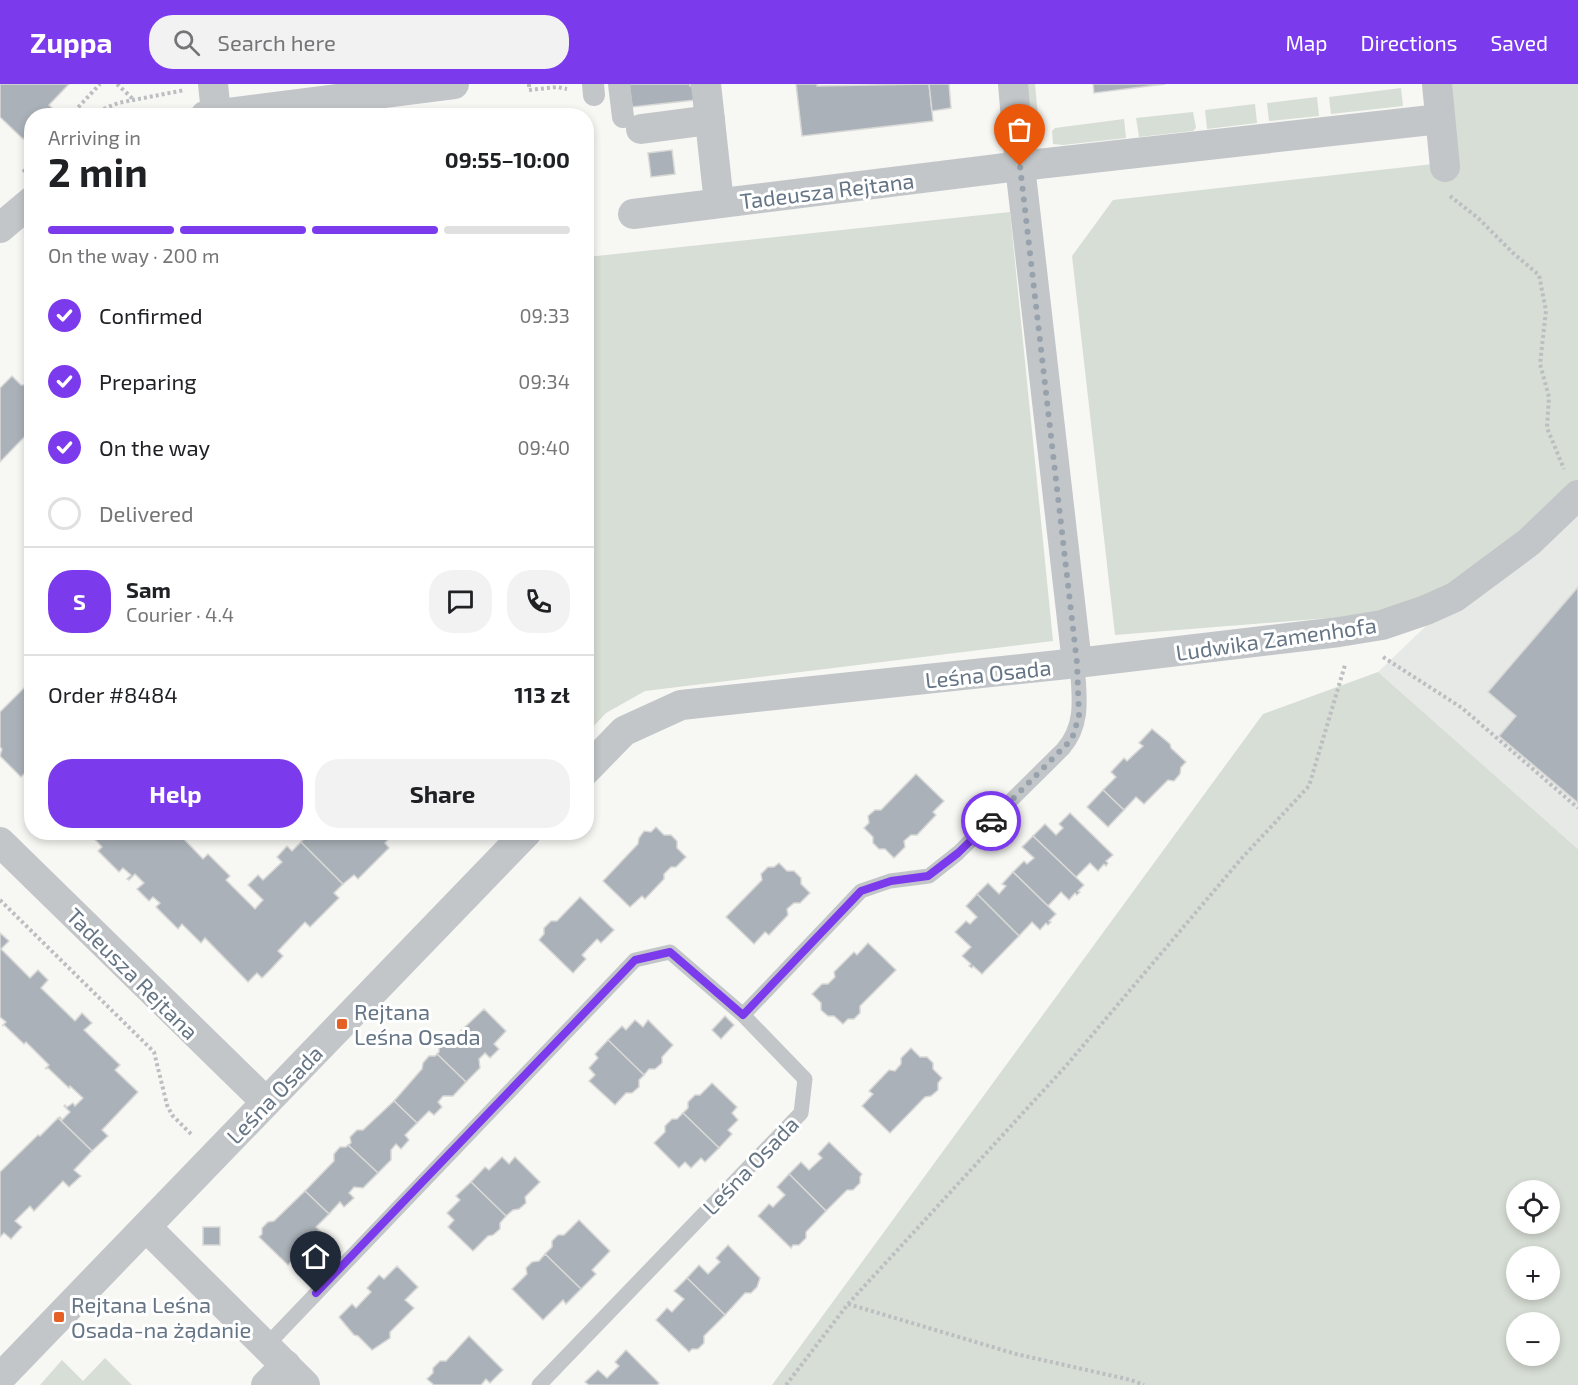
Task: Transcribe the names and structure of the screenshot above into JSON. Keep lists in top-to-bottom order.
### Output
{
  "streets": {
    "street": ["Tadeusza Rejtana", "Ludwika Zamenhofa", "Leśna Osada"]
  },
  "crossings": [
    ["Tadeusza Rejtana", "Leśna Osada"],
    ["Ludwika Zamenhofa", "Leśna Osada"]
  ],
  "places": {
    "transit": ["Rejtana Leśna Osada", "Rejtana Leśna Osada-na żądanie"]
  },
  "page": {
    "header": "Zuppa",
    "search": "Search here",
    "nav": ["Map", "Directions", "Saved"],
    "heading": ["2 min", "Arriving in", "09:55–10:00"],
    "panel": [
      "Sam",
      "Courier · 4.4",
      "Order #8484",
      "113 zł"
    ],
    "bar": "On the way · 200 m",
    "list": [
      ["Confirmed", "09:33"],
      ["Preparing", "09:34"],
      ["On the way", "09:40"],
      "Delivered"
    ],
    "round": "S",
    "buttons": ["Help", "Share"],
    "map_buttons": ["+", "−"]
  }
}
